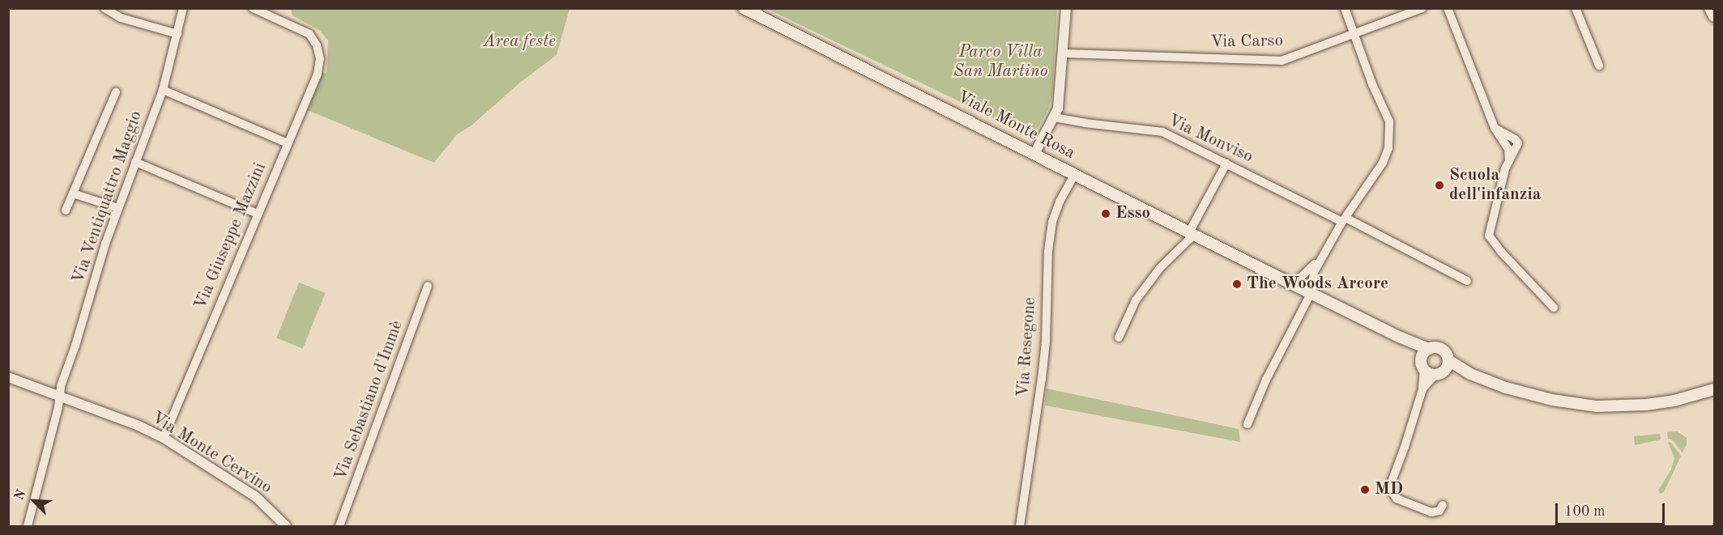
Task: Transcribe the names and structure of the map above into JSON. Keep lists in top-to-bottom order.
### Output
{
  "streets": {
    "main road": ["Viale Monte Rosa"],
    "street": [
      "Via Carso",
      "Via Monviso",
      "Via Ventiquattro Maggio",
      "Via Giuseppe Mazzini",
      "Via Resegone",
      "Via Sebastiano d'Immè",
      "Via Monte Cervino"
    ]
  },
  "crossings": [
    ["Viale Monte Rosa", "Via Resegone"],
    ["Via Ventiquattro Maggio", "Via Monte Cervino"],
    ["Via Giuseppe Mazzini", "Via Monte Cervino"]
  ],
  "parks": ["Area feste", "Parco Villa San Martino"],
  "places": [
    "Scuola dell'infanzia",
    "Esso",
    "The Woods Arcore",
    "MD"
  ],
  "scale_bar": "100 m",
  "north": "top left"
}
